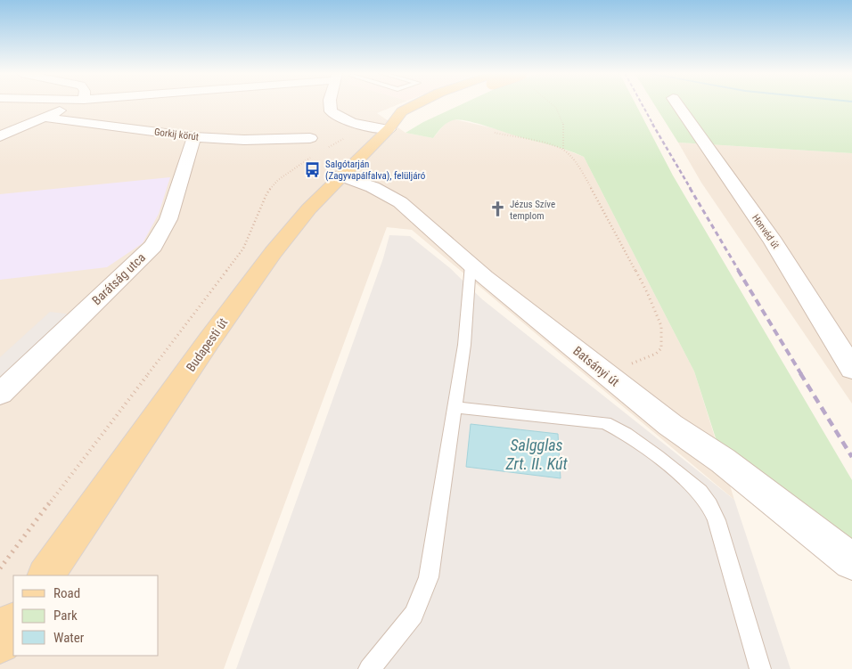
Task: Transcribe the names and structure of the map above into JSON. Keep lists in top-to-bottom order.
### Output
{
  "streets": {
    "main road": ["Budapesti út"],
    "street": [
      "Gorkij körút",
      "Honvéd út",
      "Barátság utca",
      "Batsányi út"
    ]
  },
  "crossings": [
    ["Gorkij körút", "Barátság utca"],
    ["Budapesti út", "Batsányi út"]
  ],
  "water": ["Salgglas Zrt. II. Kút"],
  "places": {
    "bus stop": ["Salgótarján (Zagyvapálfalva), felüljáró"],
    "church": ["Jézus Szíve templom"]
  },
  "legend": ["Road", "Park", "Water"]
}
